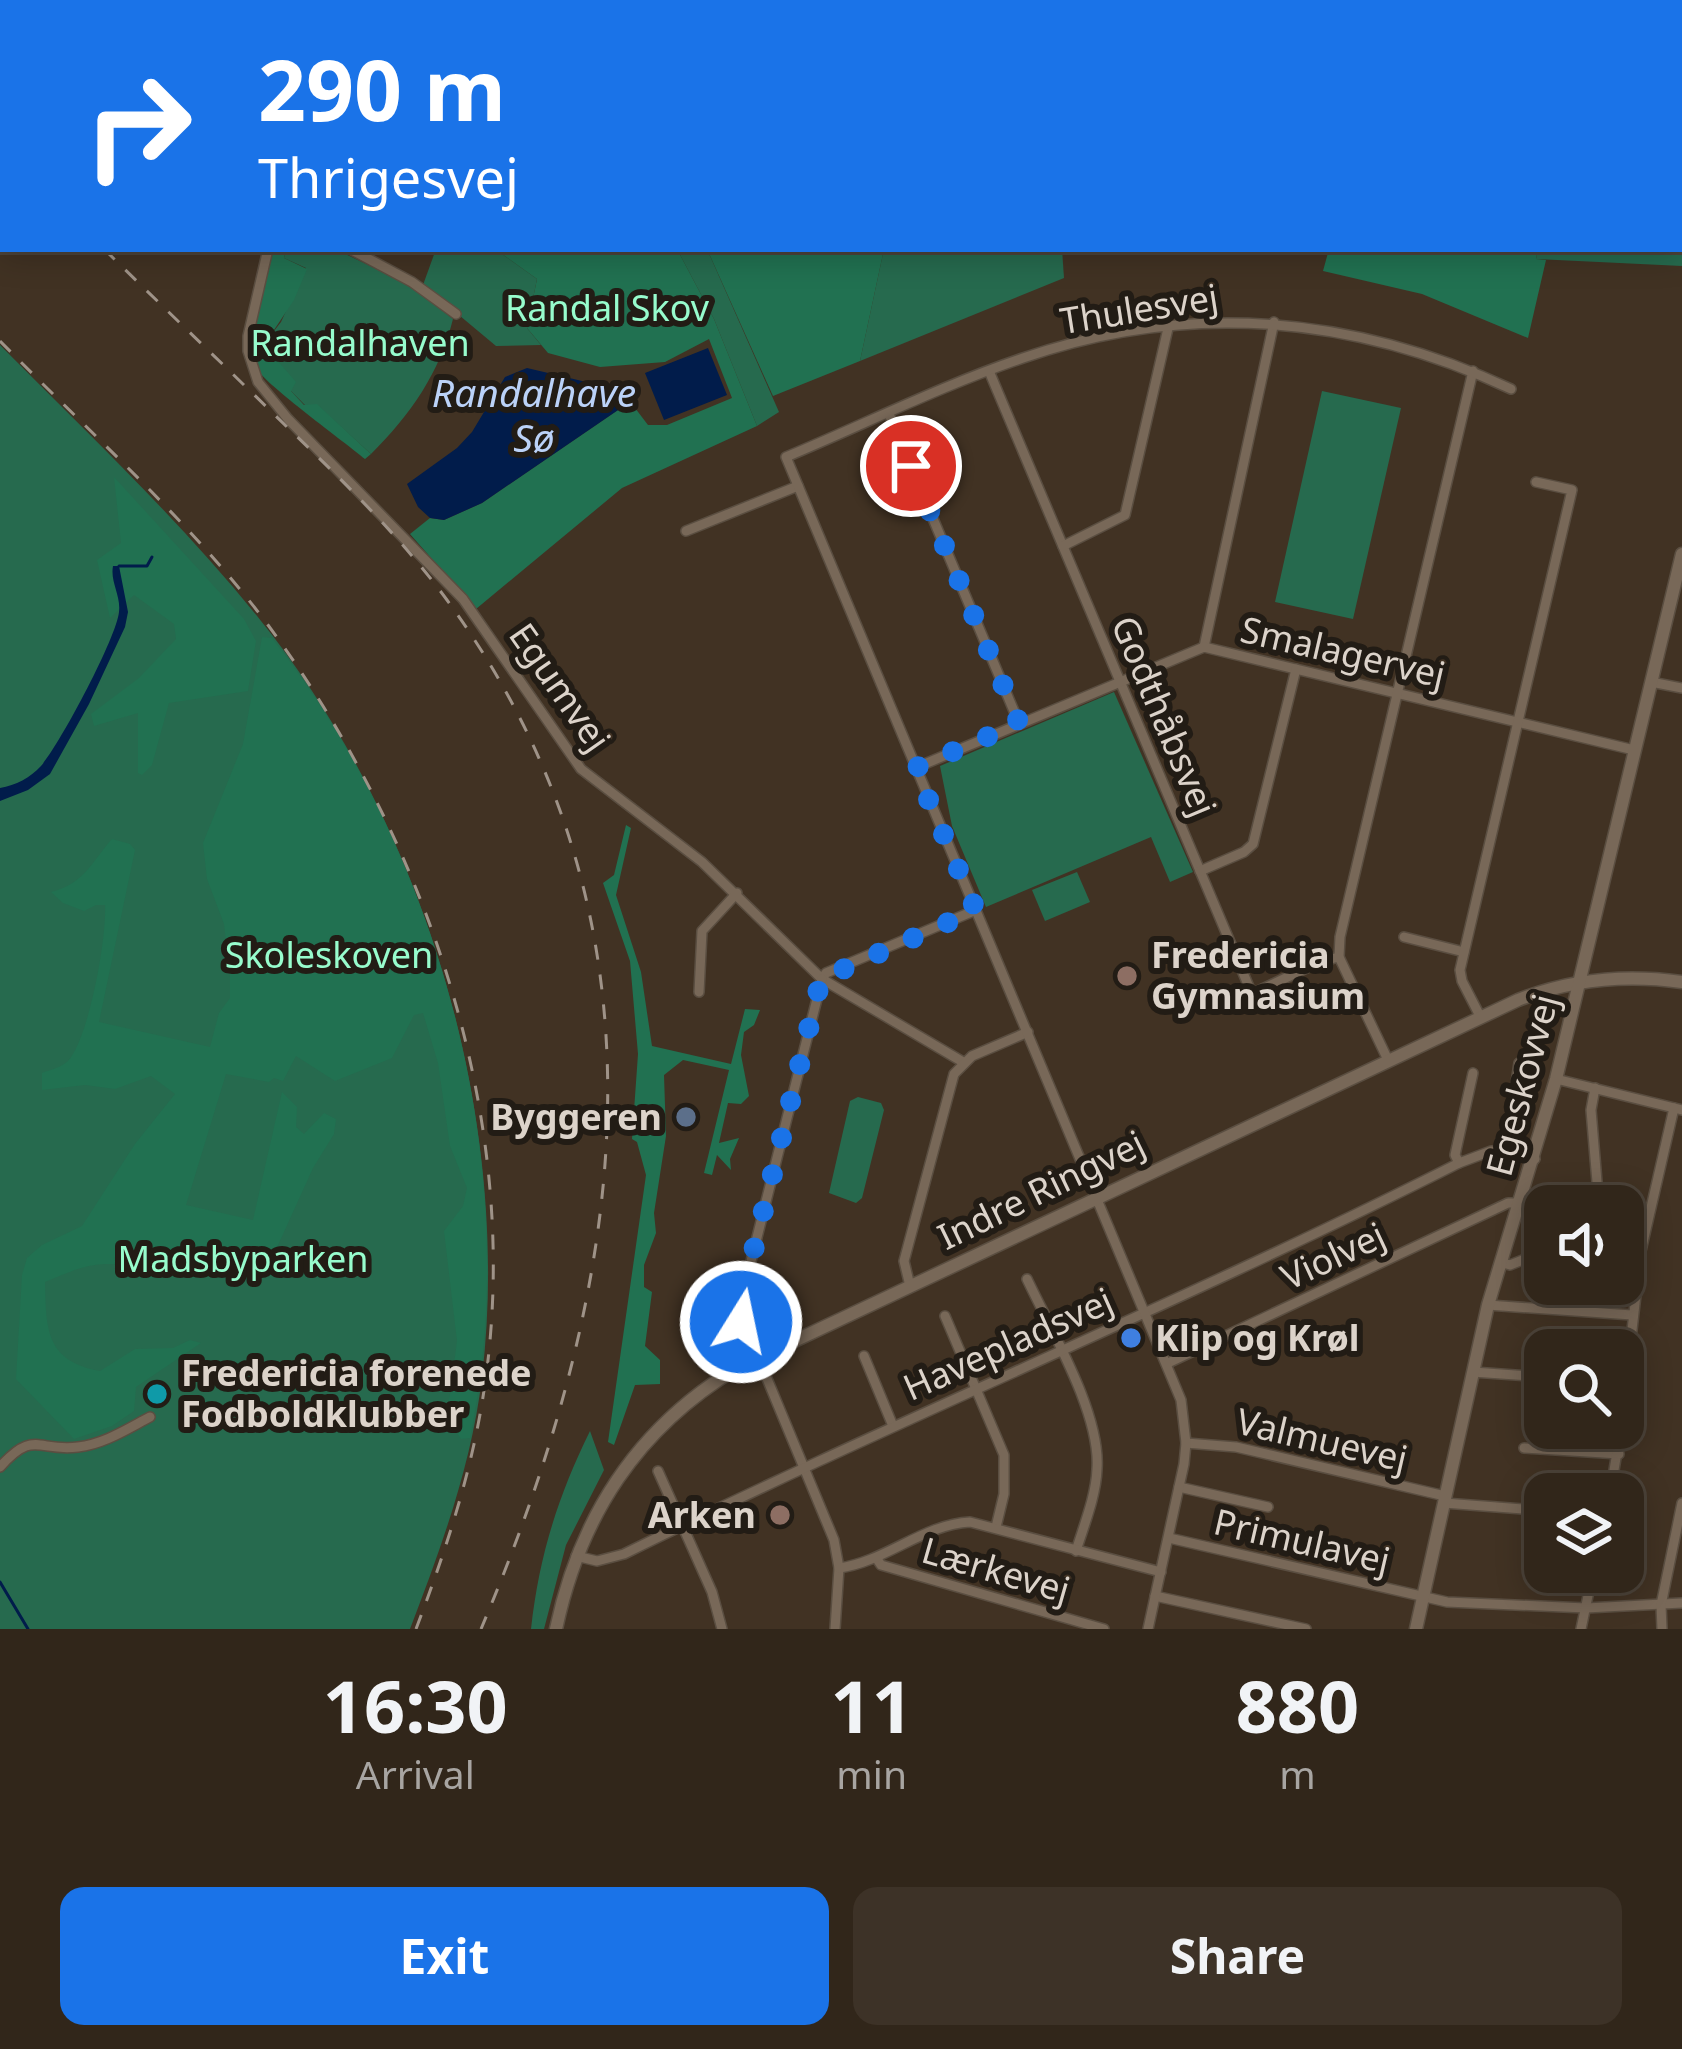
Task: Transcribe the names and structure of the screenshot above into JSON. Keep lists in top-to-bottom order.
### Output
{
  "streets": {
    "street": [
      "Thulesvej",
      "Smalagervej",
      "Egumvej",
      "Godthåbsvej",
      "Egeskovvej",
      "Indre Ringvej",
      "Violvej",
      "Havepladsvej",
      "Valmuevej",
      "Primulavej",
      "Lærkevej"
    ]
  },
  "crossings": [
    ["Thulesvej", "Godthåbsvej"],
    ["Smalagervej", "Godthåbsvej"],
    ["Smalagervej", "Egeskovvej"],
    ["Egeskovvej", "Indre Ringvej"],
    ["Egeskovvej", "Violvej"],
    ["Egeskovvej", "Havepladsvej"],
    ["Egeskovvej", "Valmuevej"],
    ["Egeskovvej", "Primulavej"],
    ["Indre Ringvej", "Havepladsvej"]
  ],
  "water": ["Randalhave Sø"],
  "parks": [
    "Randal Skov",
    "Randalhaven",
    "Skoleskoven",
    "Madsbyparken"
  ],
  "places": [
    "Fredericia Gymnasium",
    "Byggeren",
    "Klip og Krøl",
    "Fredericia forenede Fodboldklubber",
    "Arken"
  ],
  "page": {
    "turn": ["290 m", "Thrigesvej"],
    "eta": [
      "16:30",
      "Arrival",
      "11",
      "min",
      "880",
      "m"
    ],
    "buttons": ["Exit", "Share"]
  }
}
